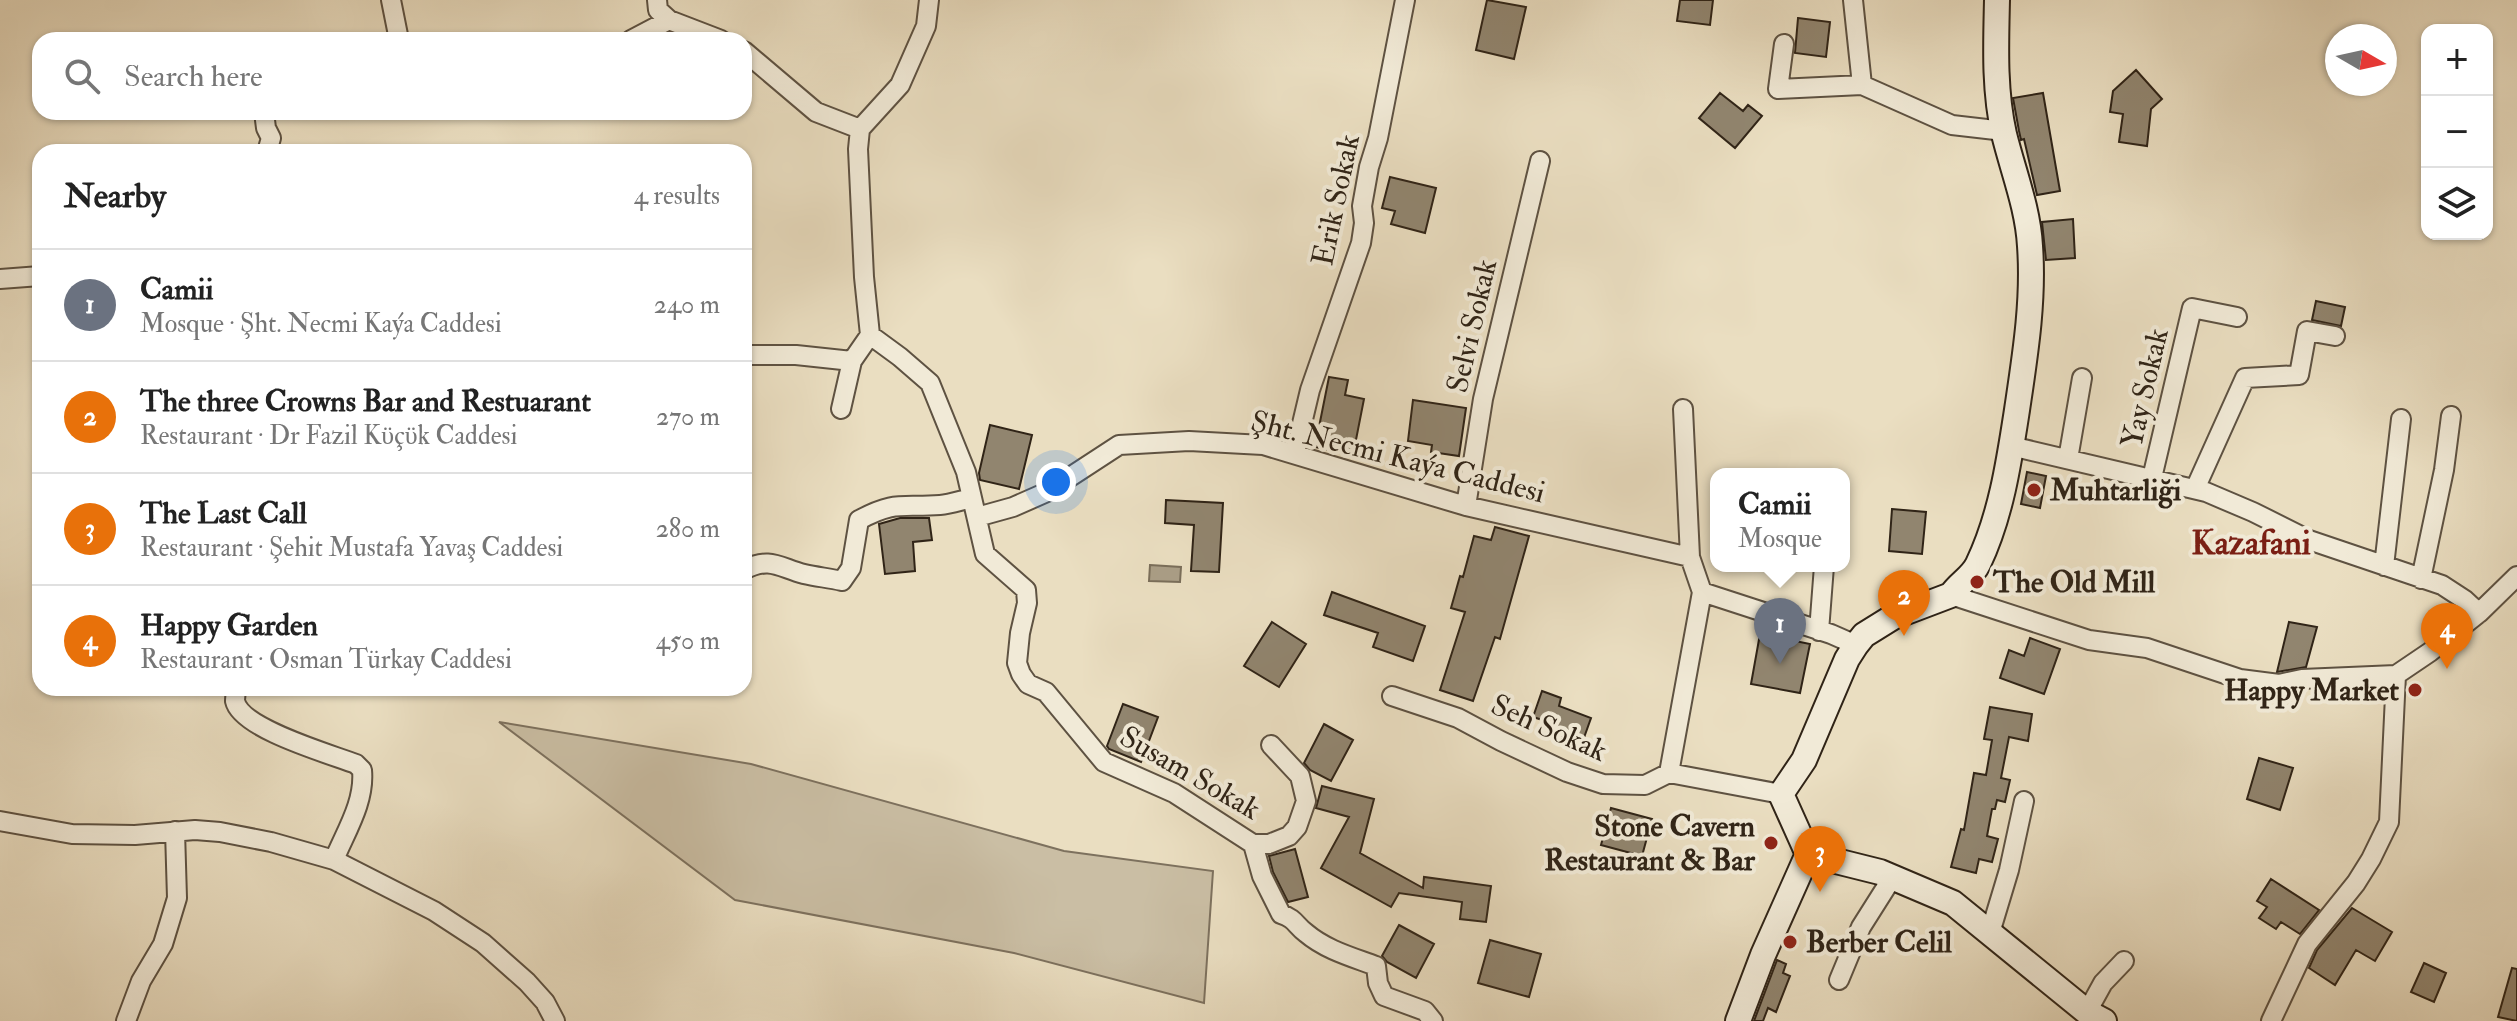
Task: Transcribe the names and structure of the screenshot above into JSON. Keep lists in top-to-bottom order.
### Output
{
  "streets": {
    "street": [
      "Erik Sokak",
      "Selvi Sokak",
      "Yay Sokak",
      "Şht. Necmi Kaýa Caddesi",
      "Seh Sokak",
      "Susam Sokak"
    ]
  },
  "crossings": [
    ["Erik Sokak", "Şht. Necmi Kaýa Caddesi"],
    ["Selvi Sokak", "Şht. Necmi Kaýa Caddesi"],
    ["Şht. Necmi Kaýa Caddesi", "Susam Sokak"]
  ],
  "districts": ["Kazafani"],
  "places": [
    "Muhtarliği",
    "The Old Mill",
    "Happy Market",
    "Stone Cavern Restaurant & Bar",
    "Berber Celil"
  ],
  "north": "right",
  "page": {
    "map_buttons": ["+", "−"],
    "search": "Search here",
    "heading": ["Nearby", "4 results"],
    "list": [
      {
        "mark": "1",
        "name": "Camii",
        "note": "Mosque · Şht. Necmi Kaýa Caddesi",
        "value": "240 m"
      },
      {
        "mark": "2",
        "name": "The three Crowns Bar and Restuarant",
        "note": "Restaurant · Dr Fazil Kϋçϋk Caddesi",
        "value": "270 m"
      },
      {
        "mark": "3",
        "name": "The Last Call",
        "note": "Restaurant · Şehit Mustafa Yavaş Caddesi",
        "value": "280 m"
      },
      {
        "mark": "4",
        "name": "Happy Garden",
        "note": "Restaurant · Osman Türkay Caddesi",
        "value": "450 m"
      }
    ],
    "popup": ["Camii", "Mosque"],
    "pins": [
      "2",
      "1",
      "4",
      "3"
    ]
  }
}
